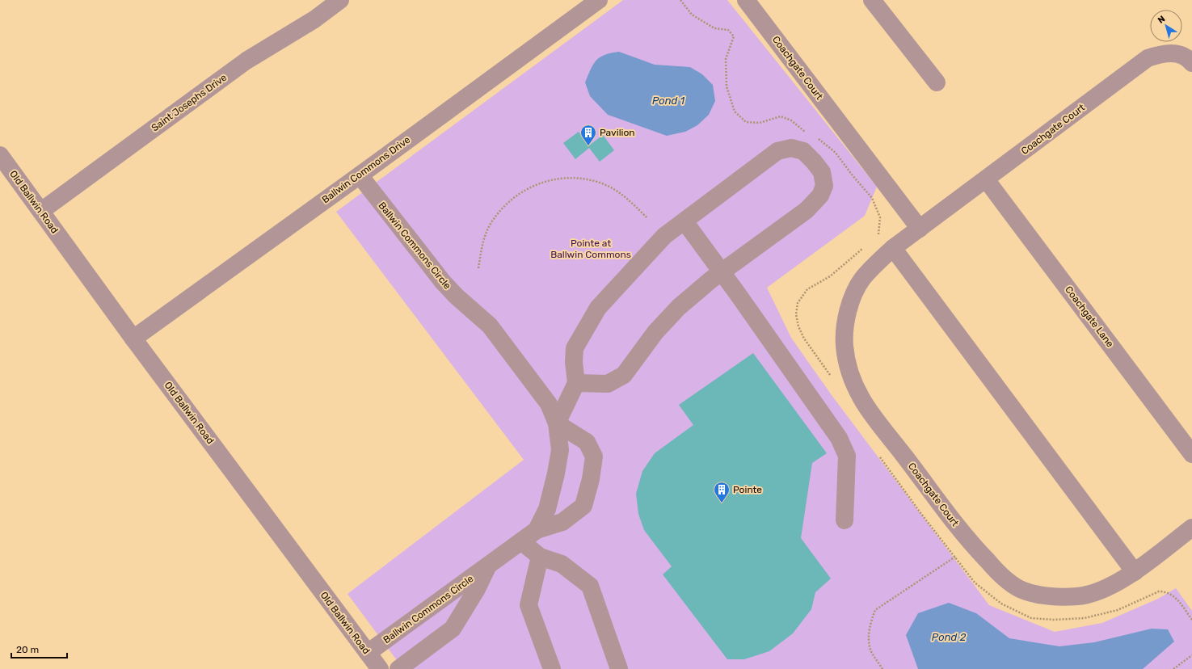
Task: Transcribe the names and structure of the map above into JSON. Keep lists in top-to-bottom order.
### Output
{
  "streets": {
    "street": [
      "Coachgate Court",
      "Saint Josephs Drive",
      "Ballwin Commons Drive",
      "Old Ballwin Road",
      "Ballwin Commons Circle",
      "Coachgate Lane"
    ]
  },
  "crossings": [
    ["Coachgate Court", "Coachgate Lane"],
    ["Saint Josephs Drive", "Old Ballwin Road"],
    ["Ballwin Commons Drive", "Old Ballwin Road"],
    ["Ballwin Commons Drive", "Ballwin Commons Circle"],
    ["Old Ballwin Road", "Ballwin Commons Circle"]
  ],
  "water": ["Pond 1", "Pond 2"],
  "parks": ["Pointe at Ballwin Commons"],
  "places": {
    "building": ["Pavilion", "Pointe"]
  },
  "scale_bar": "20 m",
  "north": "top left"
}
